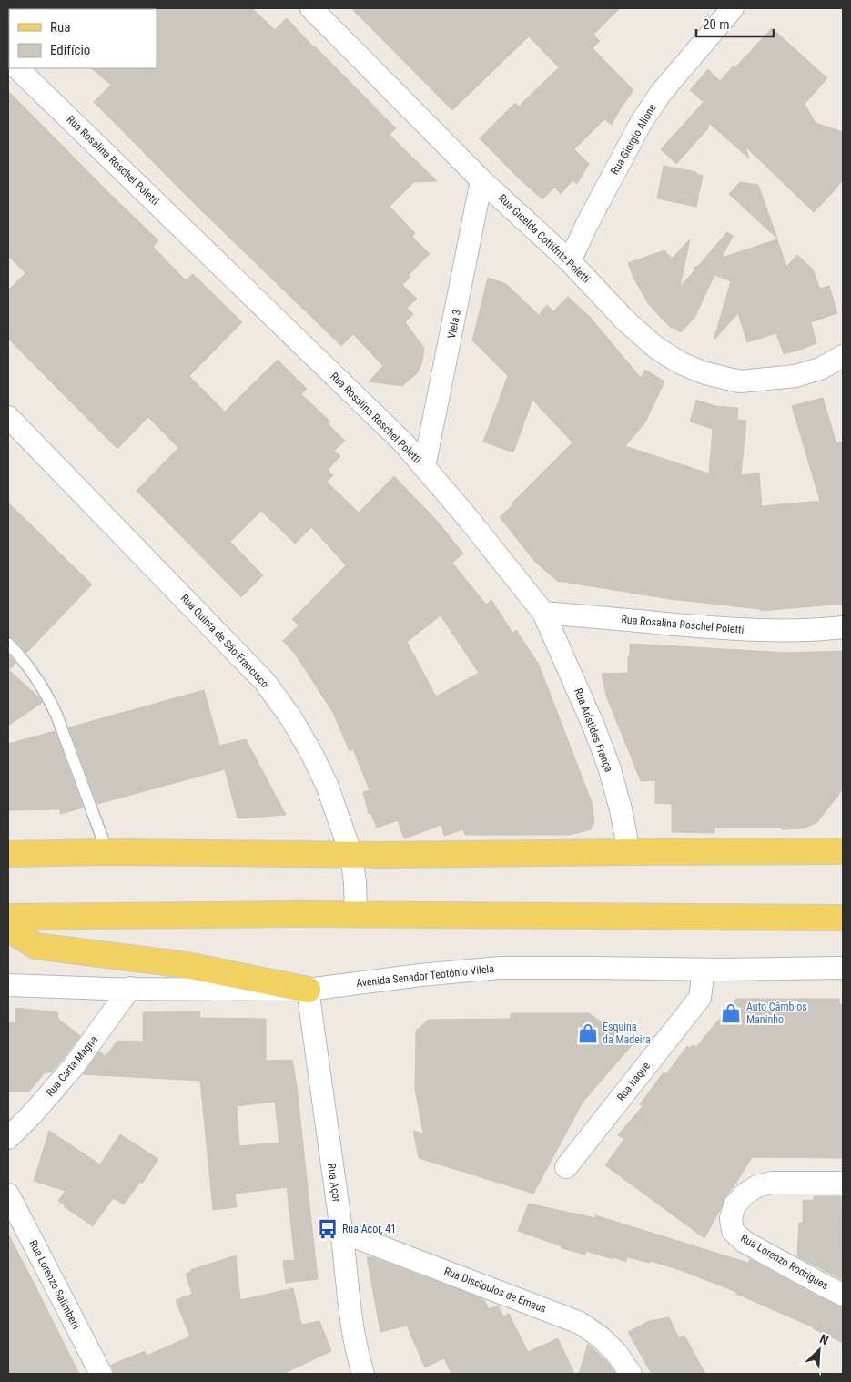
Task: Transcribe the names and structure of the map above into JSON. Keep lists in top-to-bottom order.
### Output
{
  "streets": {
    "street": [
      "Rua Giorgio Alione",
      "Rua Rosalina Roschel Poletti",
      "Rua Gicelda Cottifritz Poletti",
      "Viela 3",
      "Rua Quinta de São Francisco",
      "Rua Aristides França",
      "Avenida Senador Teotônio Vilela",
      "Rua Carta Magna",
      "Rua Iraque",
      "Rua Açor",
      "Rua Lorenzo Rodrigues",
      "Rua Lorenzo Salimbeni",
      "Rua Discipulos de Emaus"
    ]
  },
  "crossings": [
    ["Rua Giorgio Alione", "Rua Gicelda Cottifritz Poletti"],
    ["Rua Rosalina Roschel Poletti", "Viela 3"],
    ["Rua Rosalina Roschel Poletti", "Rua Aristides França"],
    ["Rua Gicelda Cottifritz Poletti", "Viela 3"],
    ["Avenida Senador Teotônio Vilela", "Rua Carta Magna"],
    ["Avenida Senador Teotônio Vilela", "Rua Iraque"],
    ["Avenida Senador Teotônio Vilela", "Rua Açor"],
    ["Rua Açor", "Rua Discipulos de Emaus"]
  ],
  "places": {
    "shop": ["Auto Câmbios Maninho", "Esquina da Madeira"],
    "bus stop": ["Rua Açor, 41"]
  },
  "legend": ["Rua", "Edifício"],
  "scale_bar": "20 m",
  "north": "top right"
}
